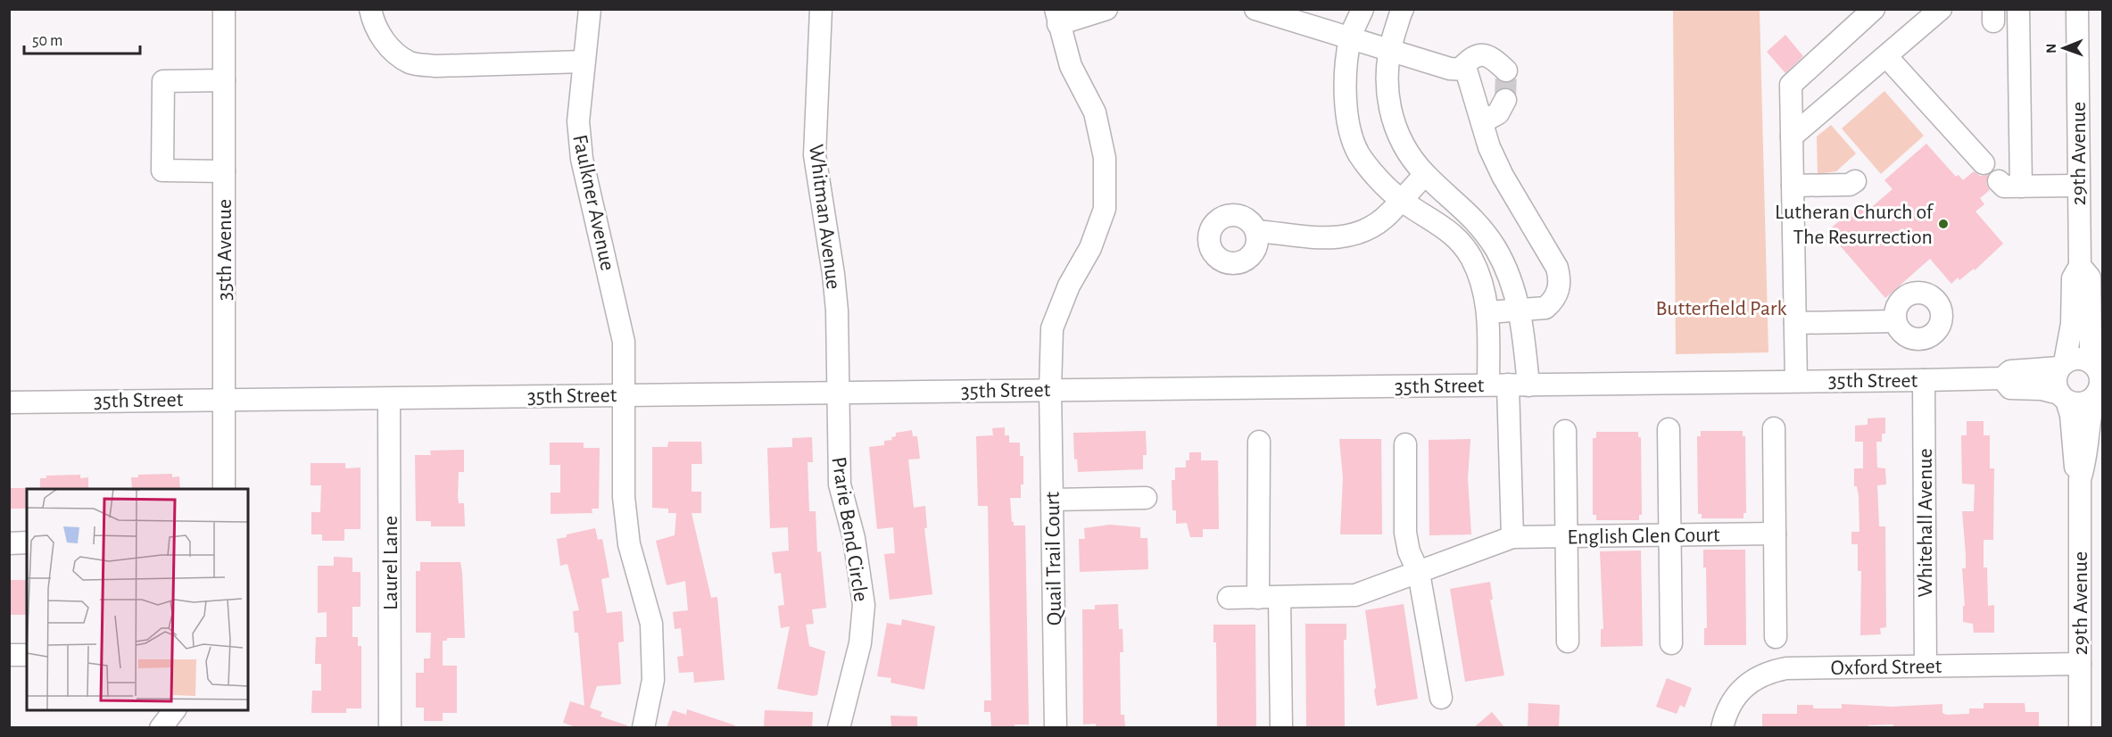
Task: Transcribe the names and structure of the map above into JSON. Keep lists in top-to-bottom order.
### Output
{
  "streets": {
    "street": [
      "29th Avenue",
      "Faulkner Avenue",
      "Whitman Avenue",
      "35th Avenue",
      "35th Street",
      "Whitehall Avenue",
      "Prarie Bend Circle",
      "English Glen Court",
      "Quail Trail Court",
      "Laurel Lane",
      "Oxford Street"
    ]
  },
  "crossings": [
    ["29th Avenue", "35th Street"],
    ["29th Avenue", "Oxford Street"],
    ["Faulkner Avenue", "35th Street"],
    ["Whitman Avenue", "35th Street"],
    ["Whitman Avenue", "Prarie Bend Circle"],
    ["35th Avenue", "35th Street"],
    ["35th Street", "Whitehall Avenue"],
    ["35th Street", "Prarie Bend Circle"],
    ["35th Street", "Quail Trail Court"],
    ["35th Street", "Laurel Lane"],
    ["Whitehall Avenue", "Oxford Street"]
  ],
  "parks": ["Butterfield Park"],
  "places": ["Lutheran Church of The Resurrection"],
  "scale_bar": "50 m",
  "north": "left"
}
